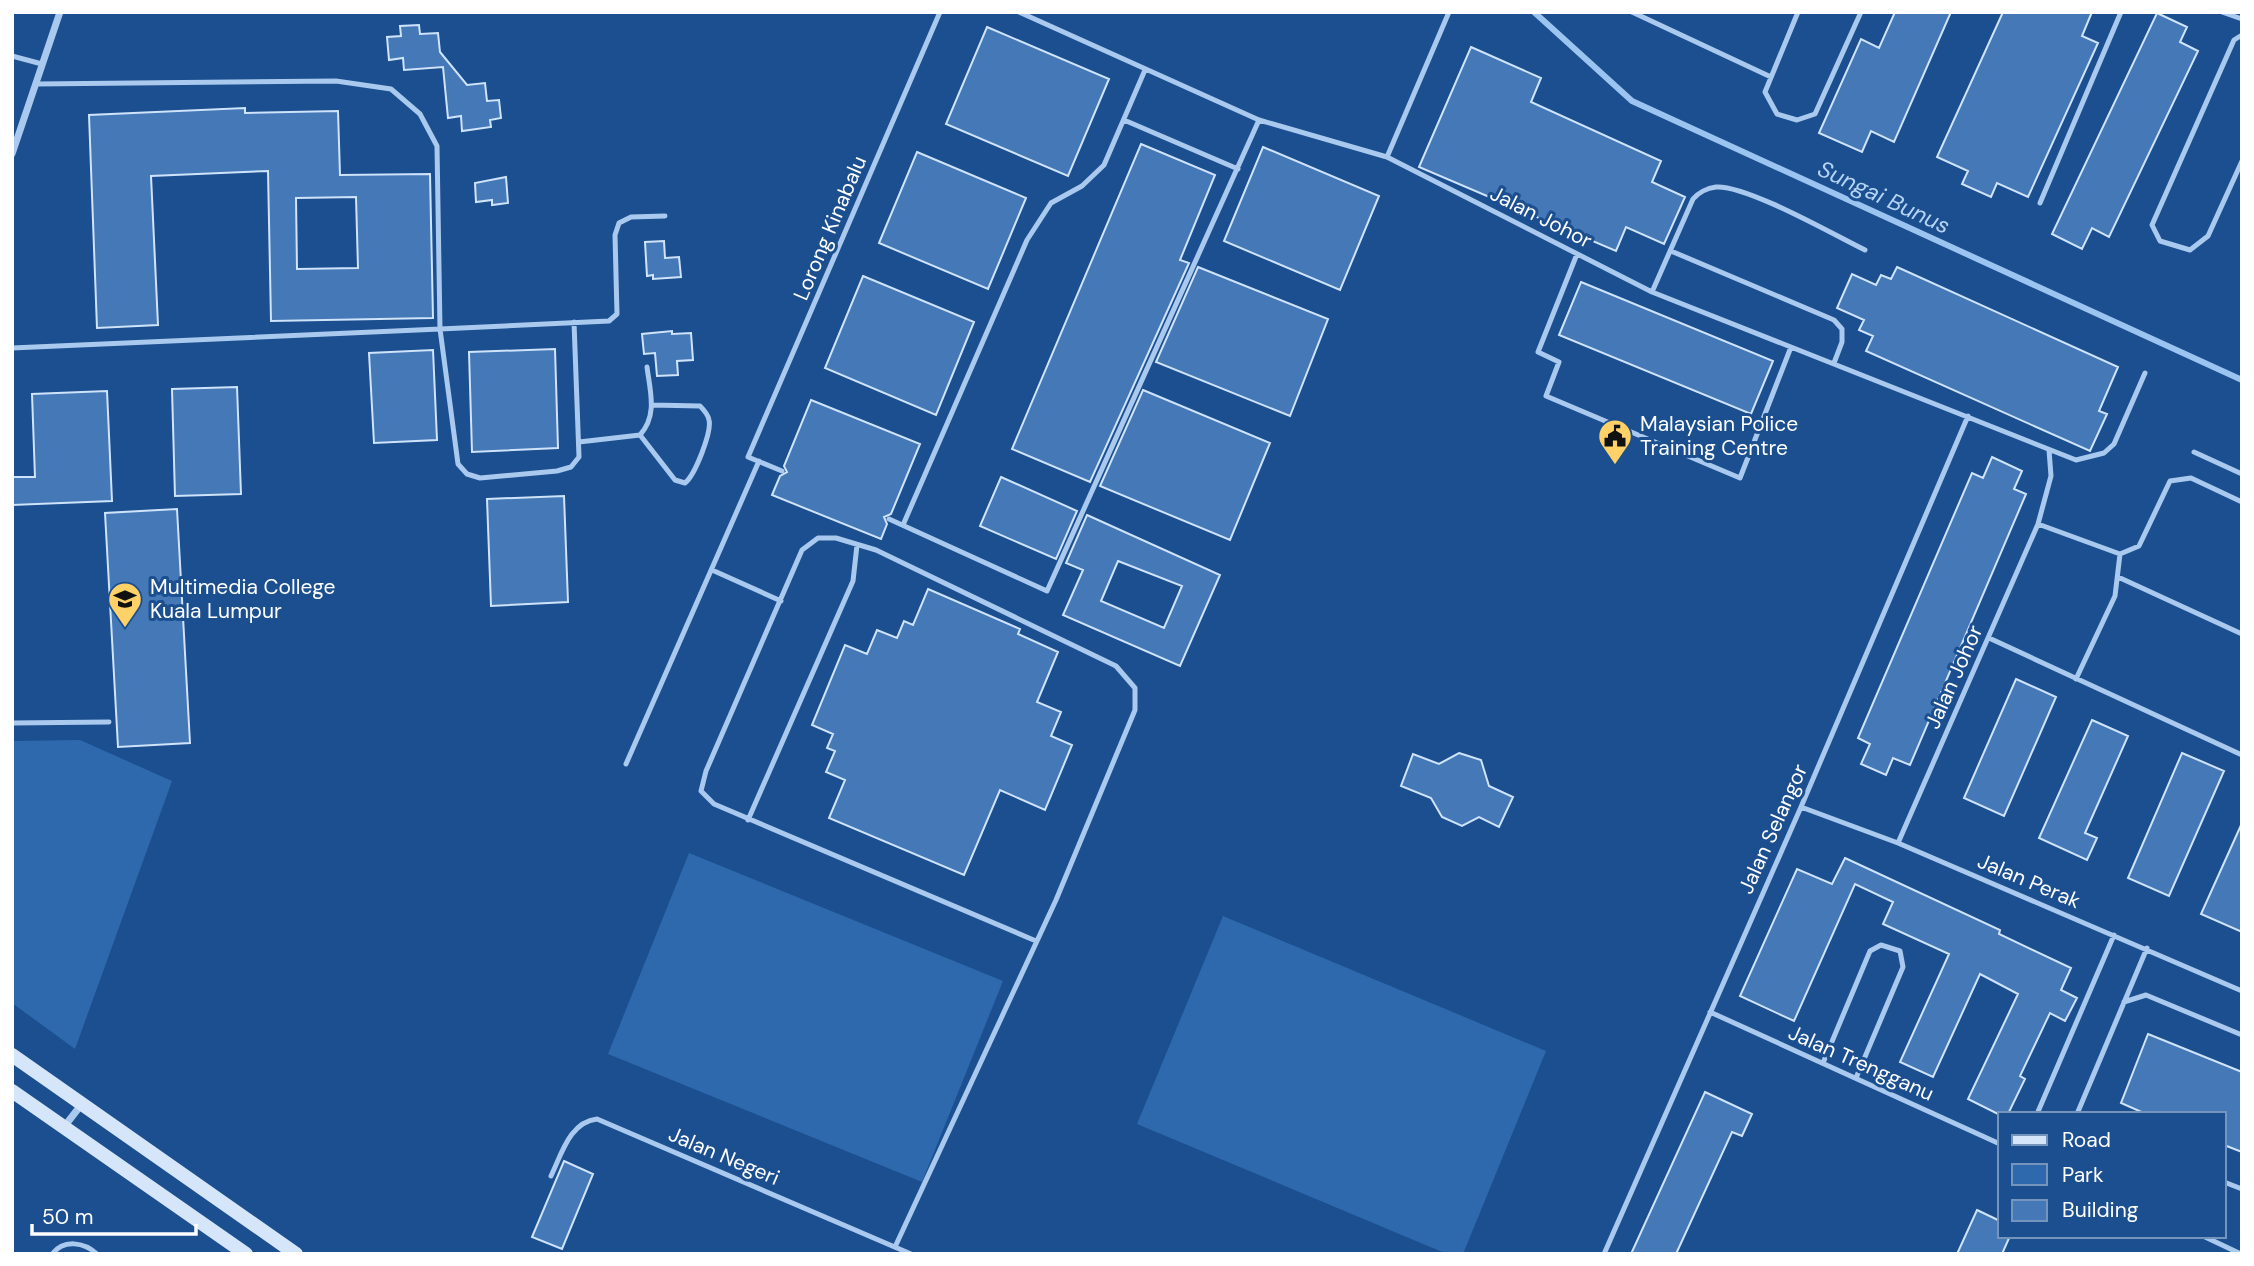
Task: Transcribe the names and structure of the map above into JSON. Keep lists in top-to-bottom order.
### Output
{
  "streets": {
    "lane": [
      "Jalan Johor",
      "Lorong Kinabalu",
      "Jalan Selangor",
      "Jalan Perak",
      "Jalan Trengganu",
      "Jalan Negeri"
    ]
  },
  "crossings": [
    ["Jalan Johor", "Jalan Selangor"],
    ["Jalan Johor", "Jalan Perak"],
    ["Jalan Selangor", "Jalan Perak"],
    ["Jalan Selangor", "Jalan Trengganu"]
  ],
  "water": ["Sungai Bunus"],
  "places": {
    "public building": ["Malaysian Police Training Centre"],
    "school or university": ["Multimedia College Kuala Lumpur"]
  },
  "legend": ["Road", "Park", "Building"],
  "scale_bar": "50 m"
}
